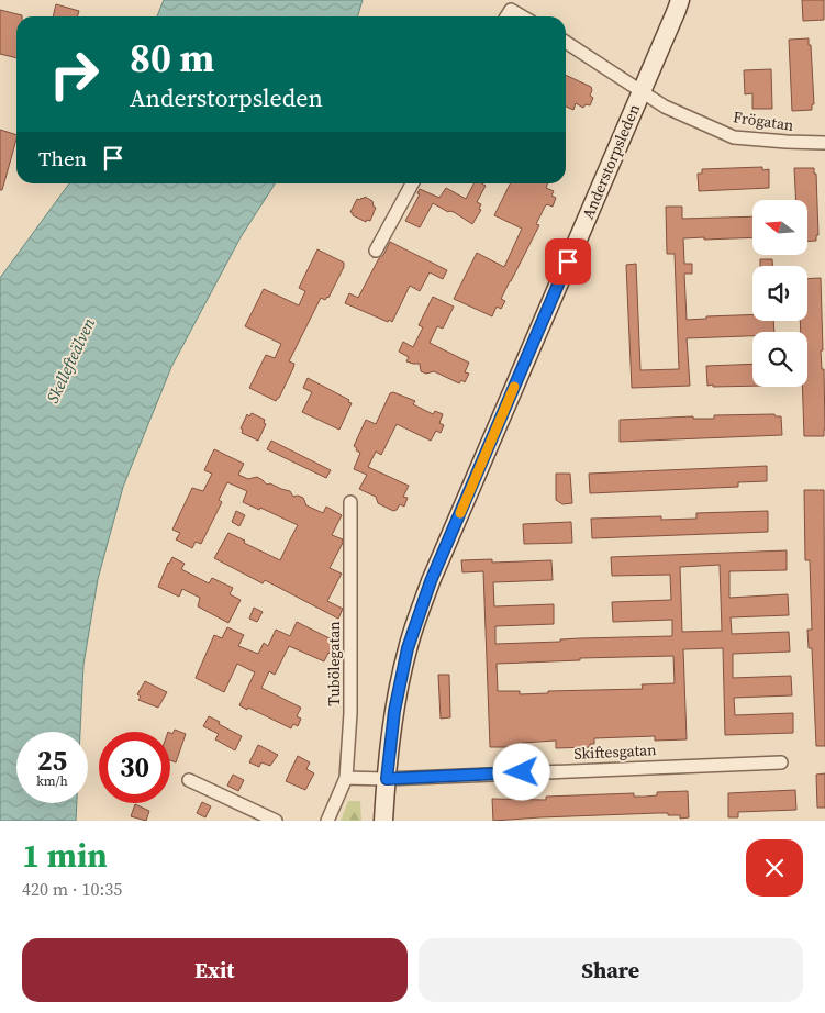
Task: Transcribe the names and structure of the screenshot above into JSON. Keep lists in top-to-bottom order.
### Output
{
  "streets": {
    "main road": ["Anderstorpsleden"],
    "street": ["Frögatan", "Tubölegatan", "Skiftesgatan"]
  },
  "crossings": [
    ["Frögatan", "Anderstorpsleden"],
    ["Anderstorpsleden", "Skiftesgatan"],
    ["Tubölegatan", "Skiftesgatan"]
  ],
  "water": ["Skellefteälven"],
  "north": "left",
  "page": {
    "turn": ["80 m", "Anderstorpsleden"],
    "then": "Then",
    "speed": "25 km/h",
    "limit": "30",
    "heading": ["1 min", "420 m · 10:35"],
    "buttons": ["Exit", "Share"]
  }
}
